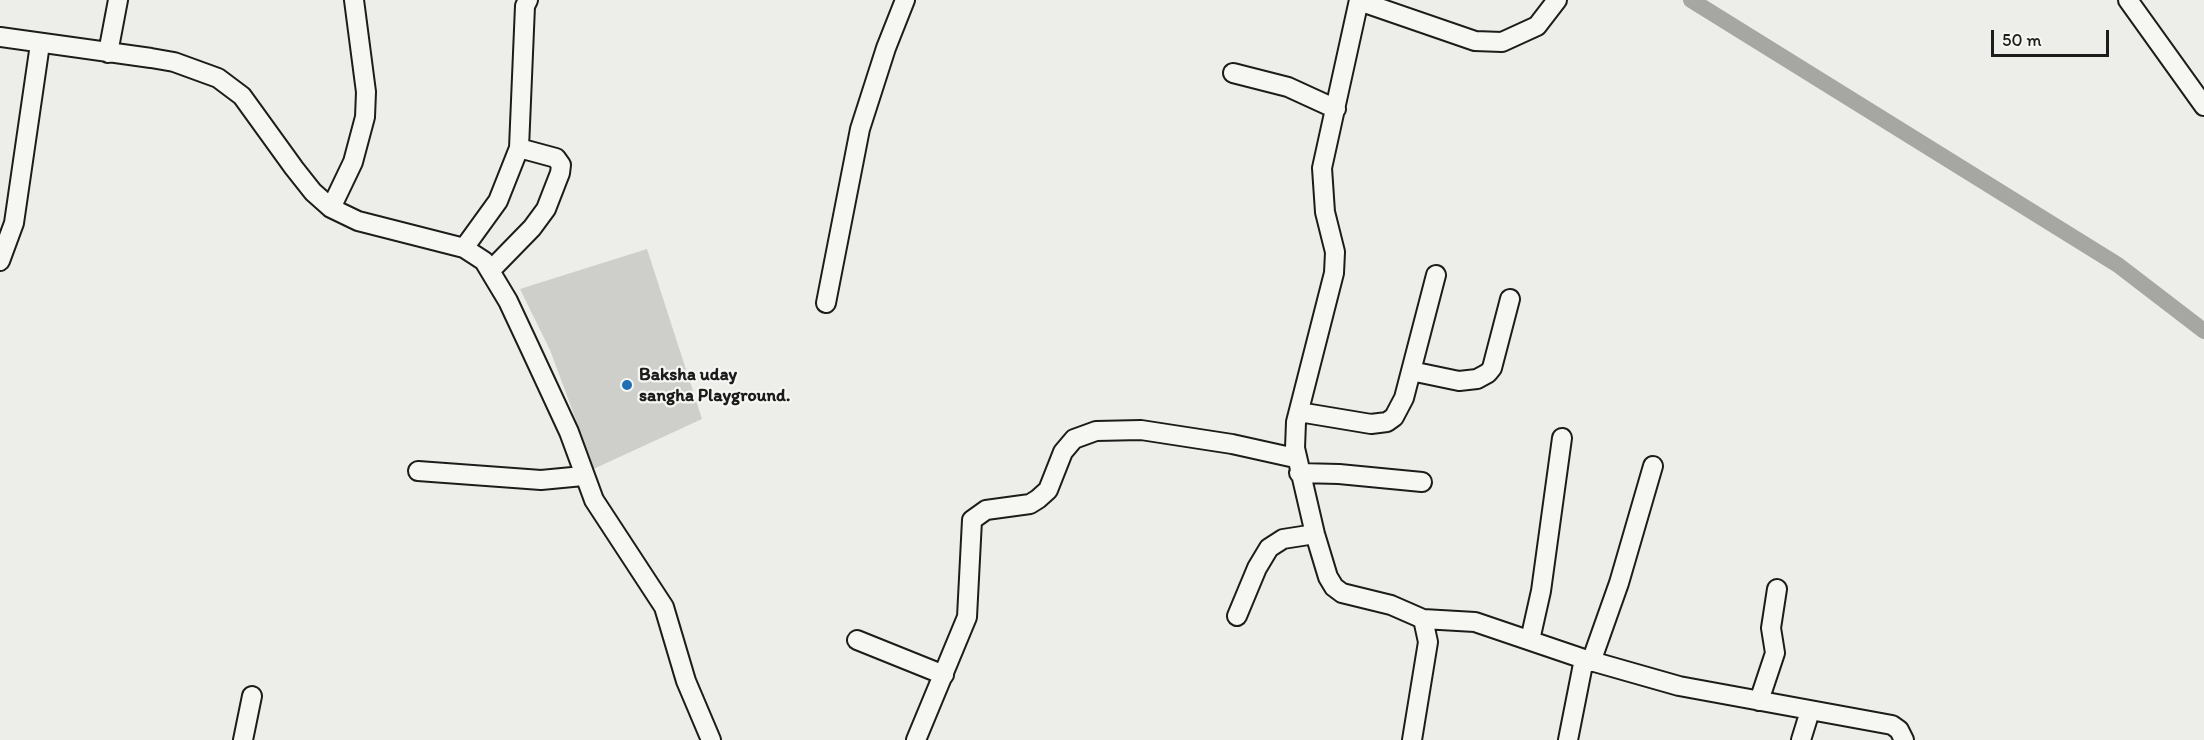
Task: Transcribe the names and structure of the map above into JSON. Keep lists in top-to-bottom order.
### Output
{
  "places": ["Baksha uday sangha Playground."],
  "scale_bar": "50 m"
}
